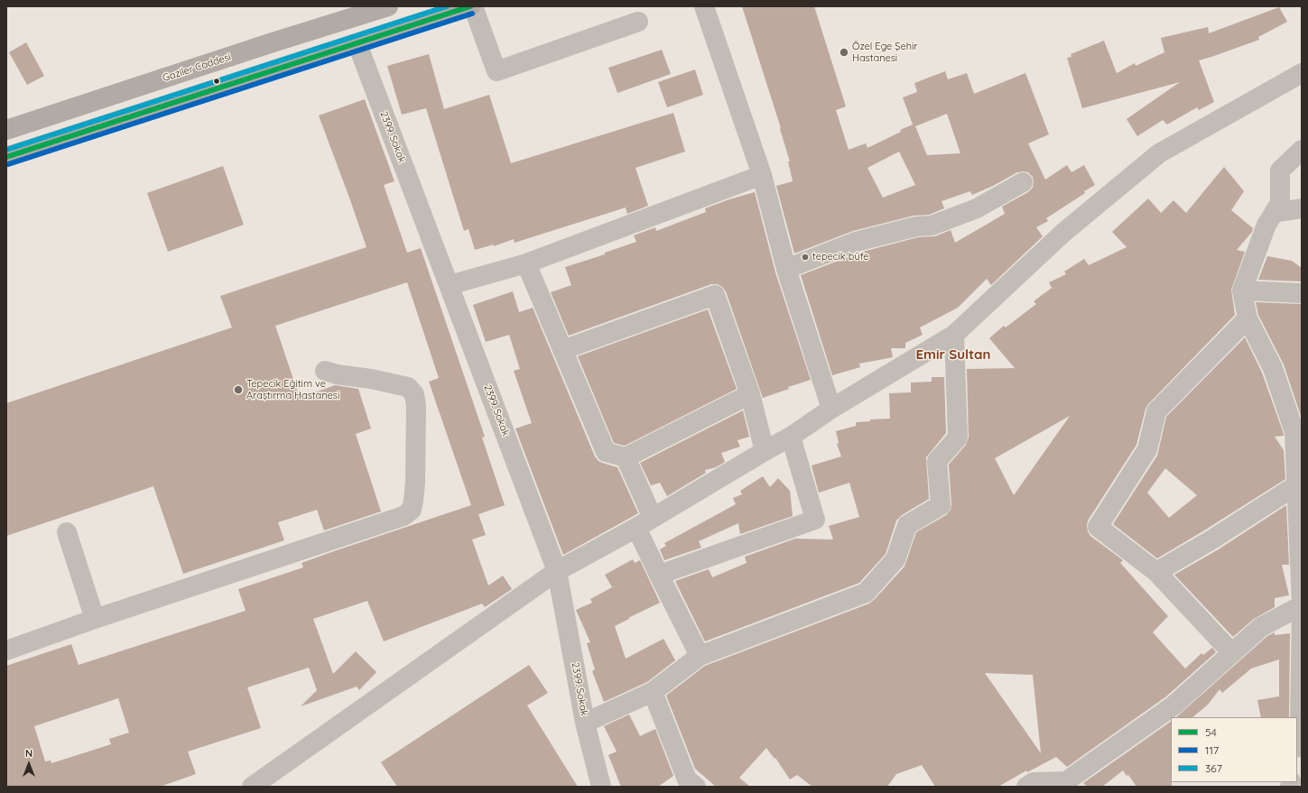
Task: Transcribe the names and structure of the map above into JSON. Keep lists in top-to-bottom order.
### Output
{
  "streets": {
    "main road": ["Gaziler Caddesi"],
    "street": ["2399. Sokak"]
  },
  "districts": ["Emir Sultan"],
  "places": ["Özel Ege Şehir Hastanesi", "tepecik büfe", "Tepecik Eğitim ve Araştırma Hastanesi"],
  "lines": ["transit line 54", "transit line 367", "transit line 117"],
  "legend": ["54", "117", "367"],
  "north": "top"
}
